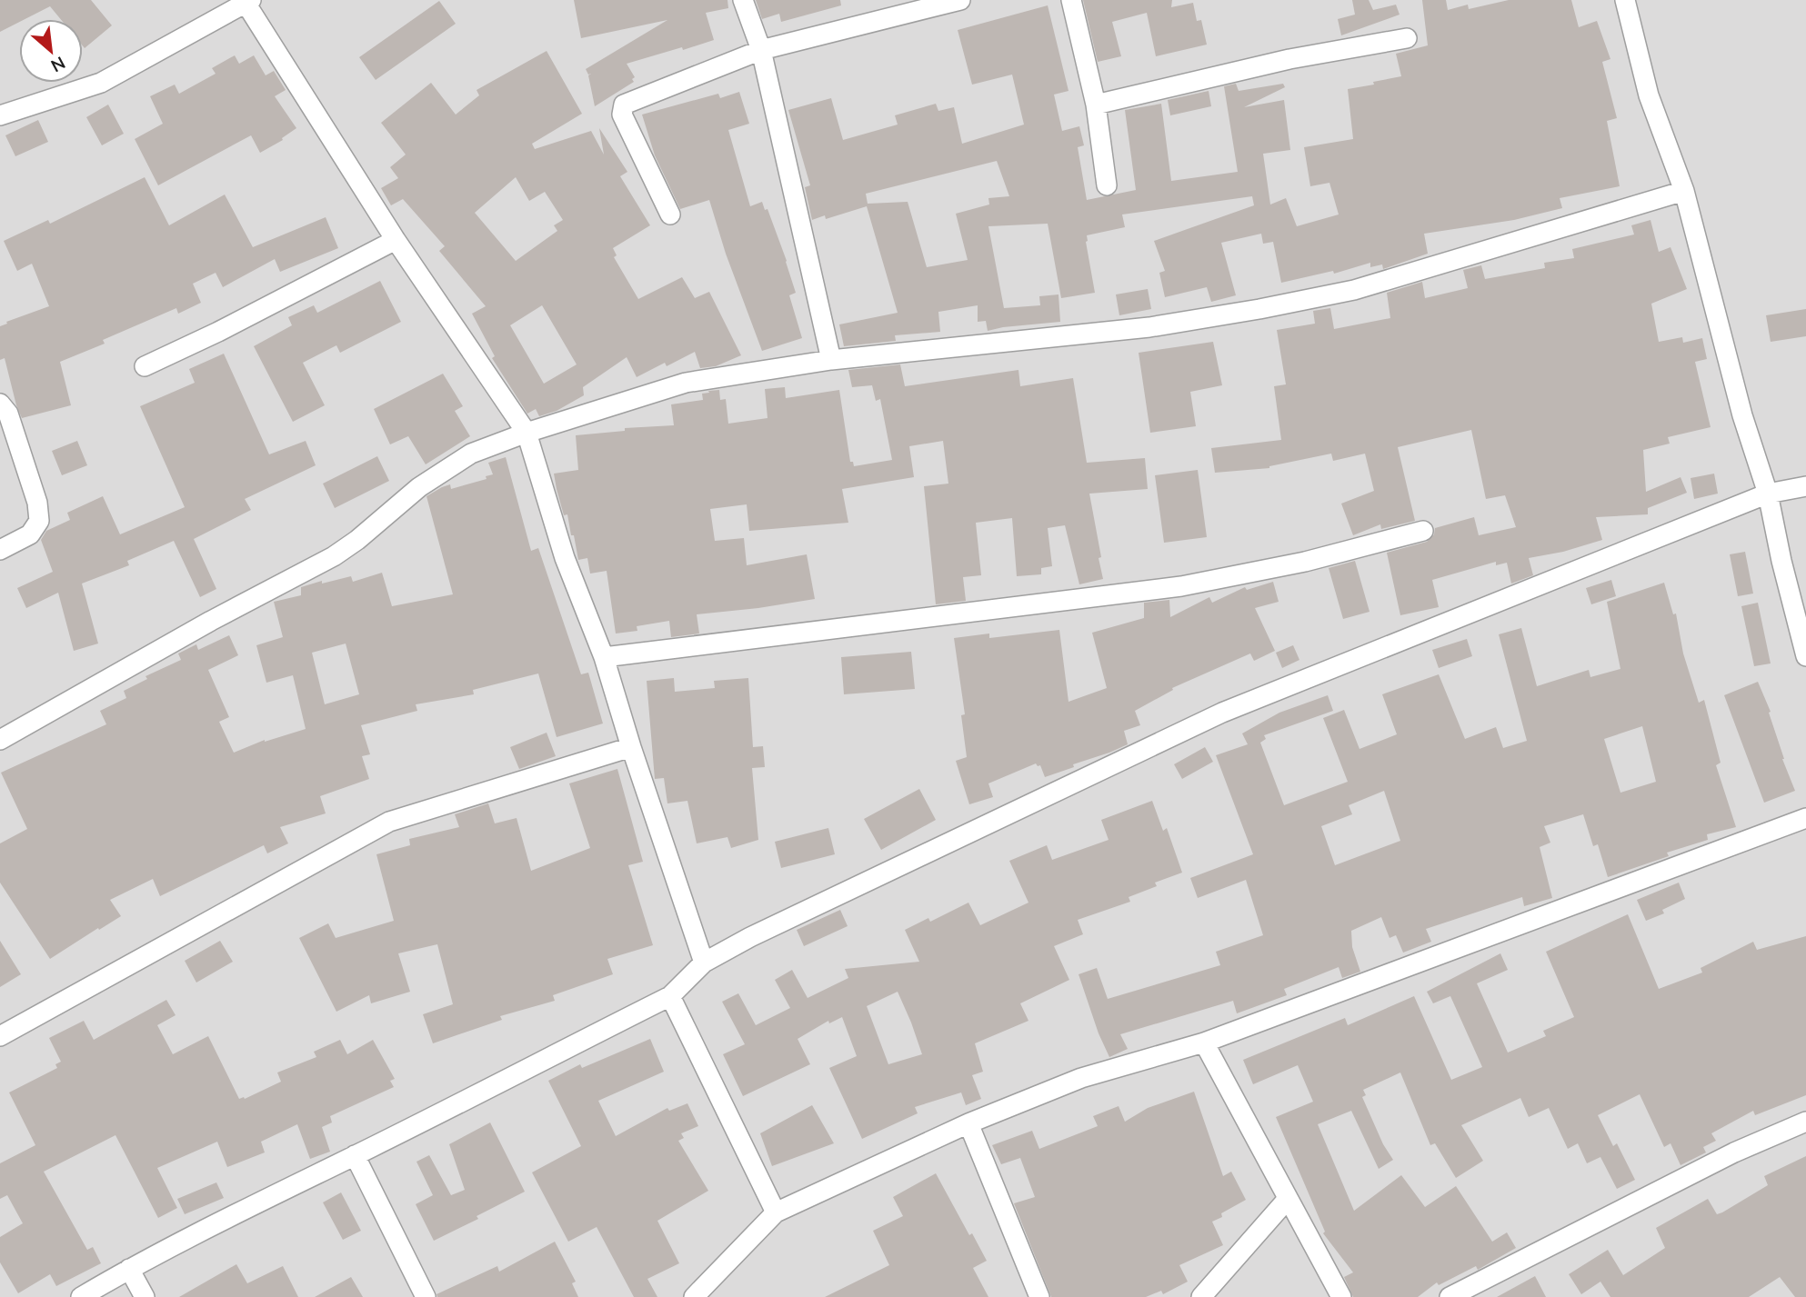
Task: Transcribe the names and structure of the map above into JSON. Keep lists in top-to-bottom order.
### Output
{
  "north": "bottom right"
}
